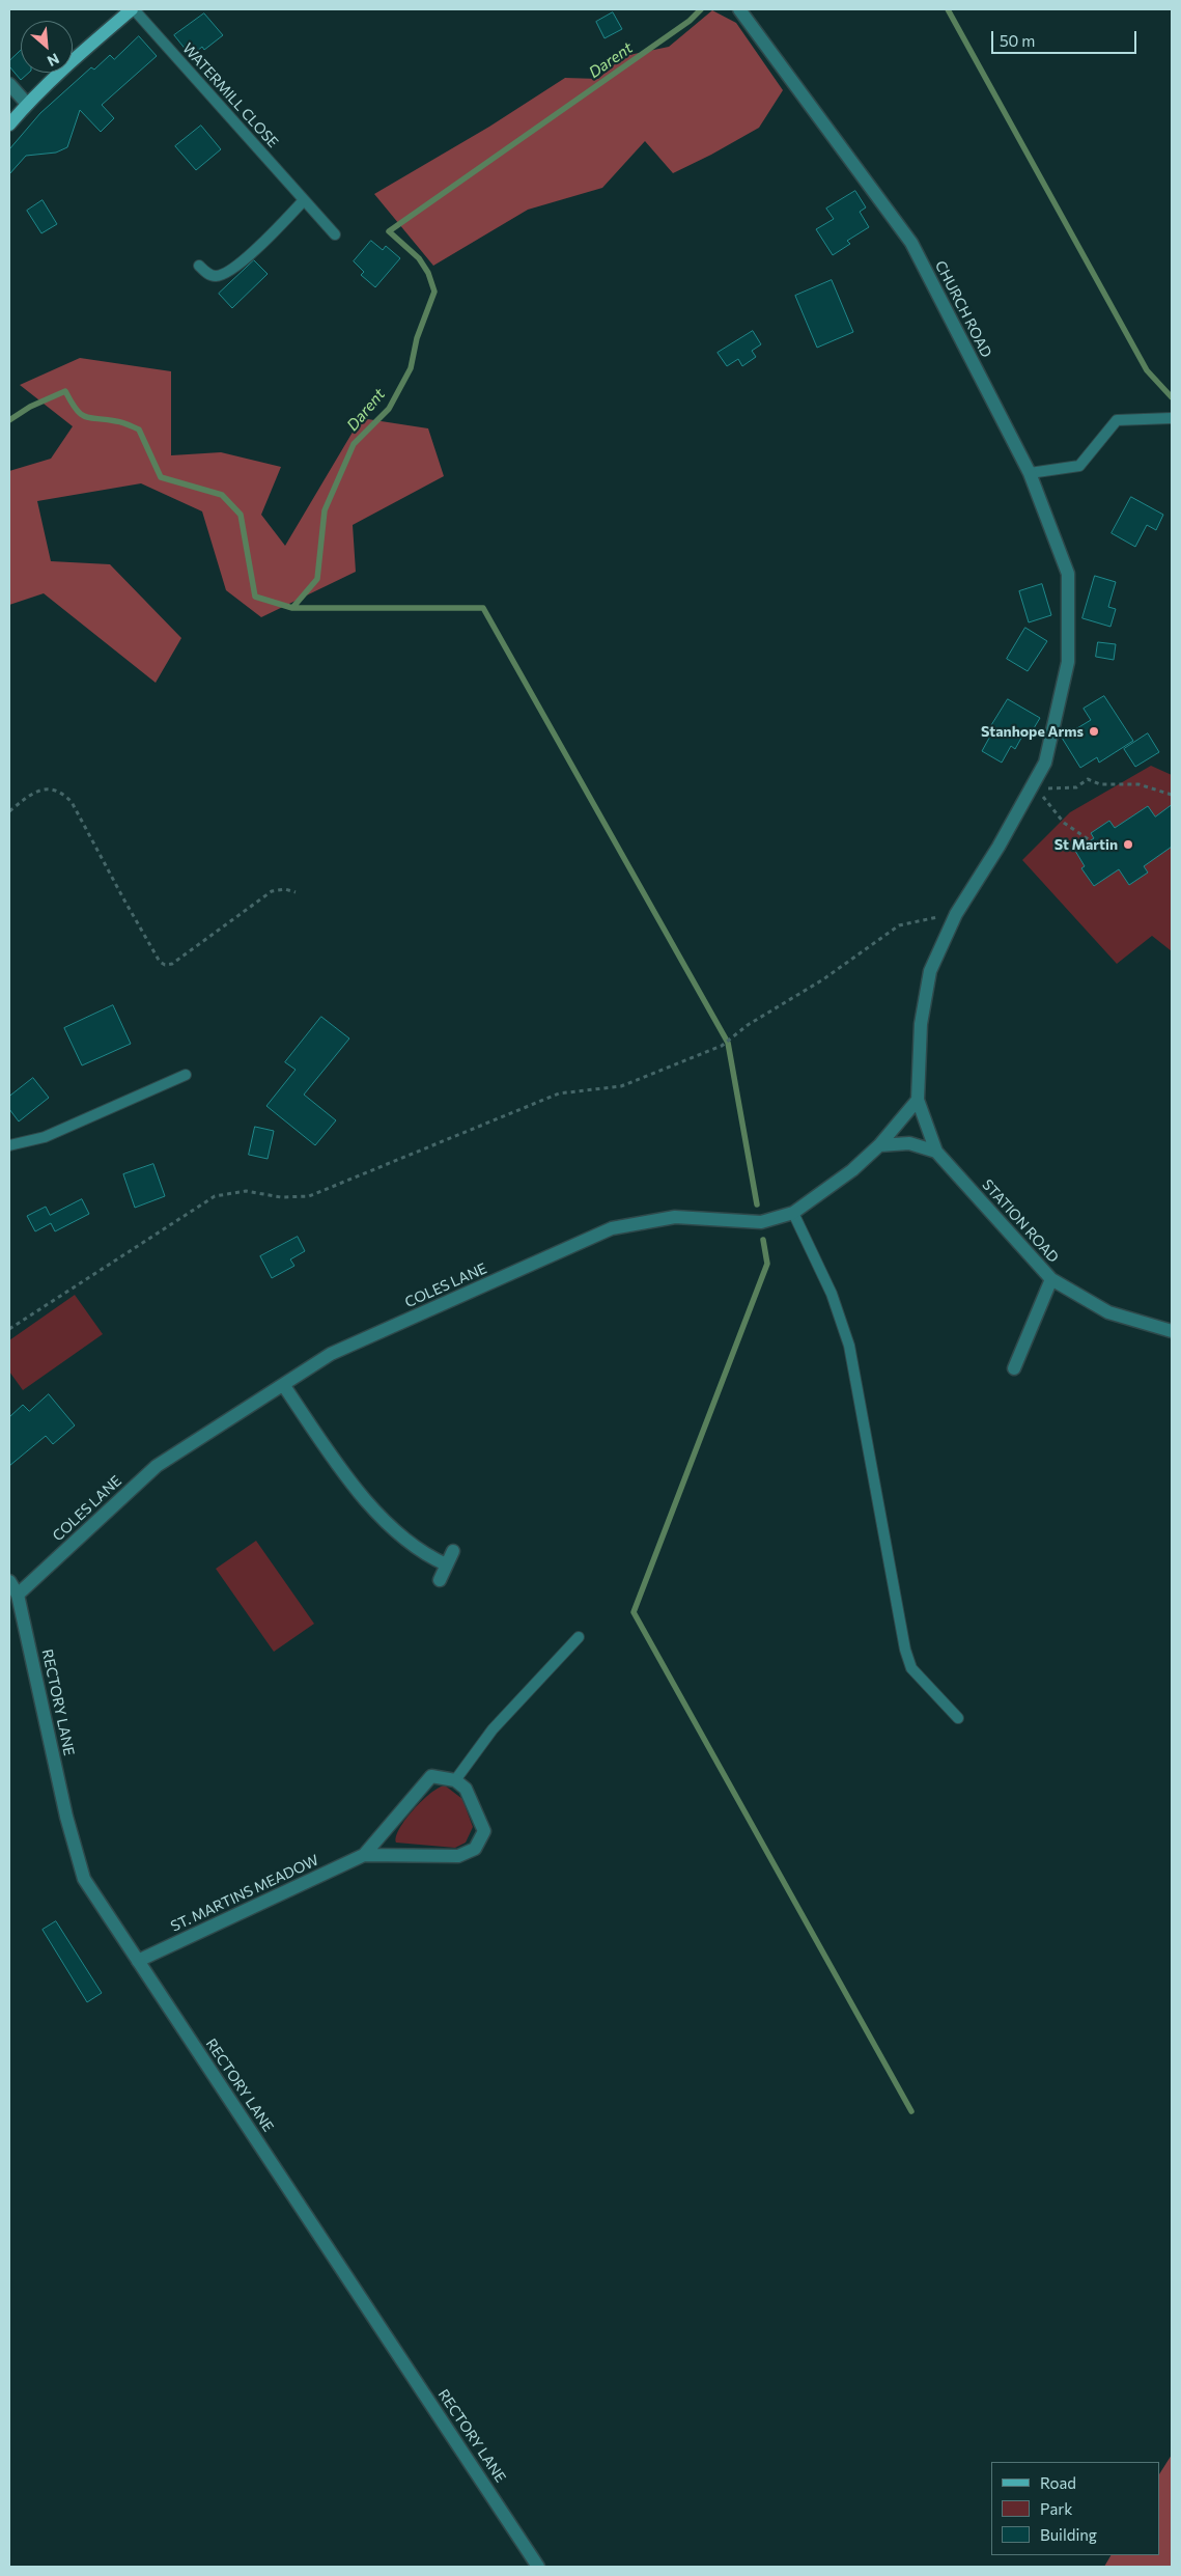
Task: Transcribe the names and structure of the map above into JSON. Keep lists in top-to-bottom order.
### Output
{
  "streets": {
    "street": [
      "CHURCH ROAD",
      "STATION ROAD",
      "COLES LANE",
      "RECTORY LANE",
      "ST. MARTINS MEADOW"
    ],
    "lane": ["WATERMILL CLOSE"]
  },
  "crossings": [
    ["CHURCH ROAD", "STATION ROAD"],
    ["CHURCH ROAD", "COLES LANE"],
    ["STATION ROAD", "COLES LANE"],
    ["COLES LANE", "RECTORY LANE"],
    ["RECTORY LANE", "ST. MARTINS MEADOW"]
  ],
  "water": ["Darent"],
  "places": ["Stanhope Arms", "St Martin"],
  "legend": ["Road", "Park", "Building"],
  "scale_bar": "50 m",
  "north": "bottom right"
}
